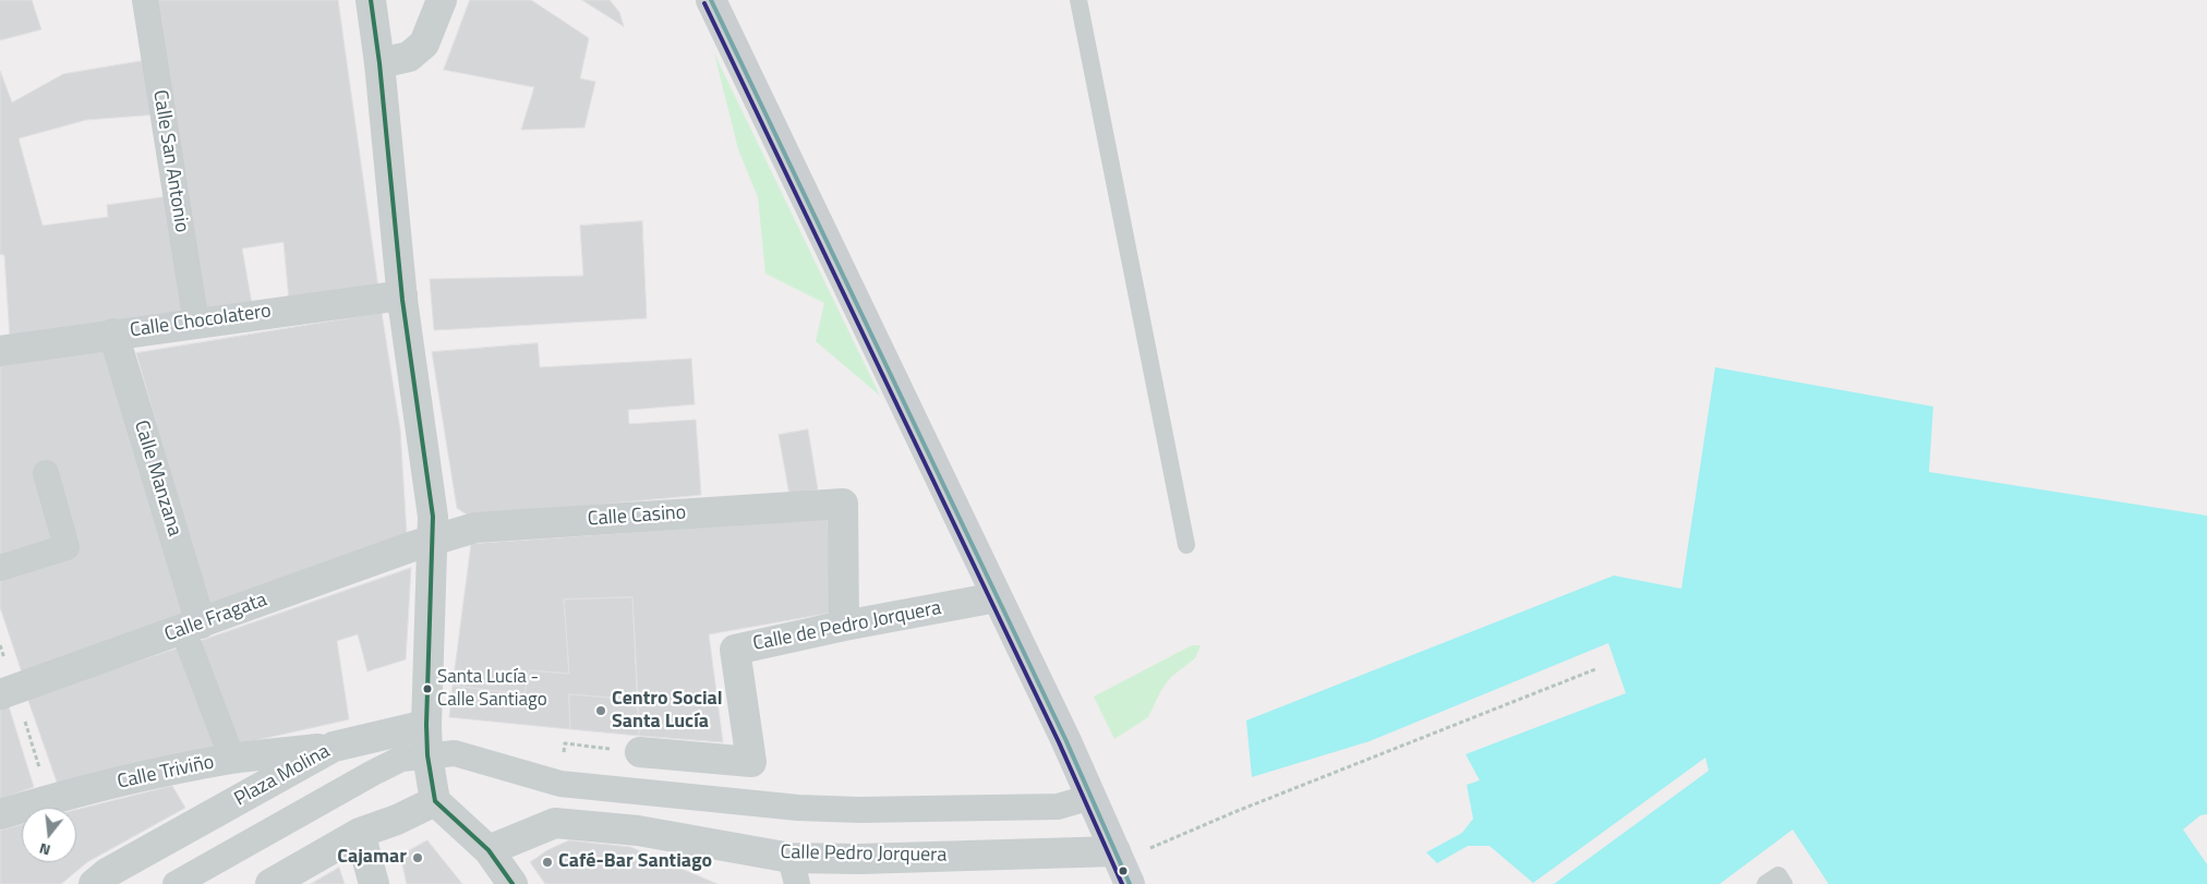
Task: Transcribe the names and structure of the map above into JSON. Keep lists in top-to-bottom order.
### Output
{
  "streets": {
    "street": [
      "Calle San Antonio",
      "Calle Chocolatero",
      "Calle Manzana",
      "Calle Casino",
      "Calle Fragata",
      "Calle de Pedro Jorquera",
      "Calle Triviño",
      "Plaza Molina",
      "Calle Pedro Jorquera"
    ]
  },
  "crossings": [
    ["Calle San Antonio", "Calle Chocolatero"],
    ["Calle Chocolatero", "Calle Manzana"],
    ["Calle Manzana", "Calle Fragata"],
    ["Calle Casino", "Calle Fragata"],
    ["Calle Casino", "Calle de Pedro Jorquera"],
    ["Calle Triviño", "Plaza Molina"]
  ],
  "places": [
    "Santa Lucía - Calle Santiago",
    "Centro Social Santa Lucía",
    "Cajamar",
    "Café-Bar Santiago"
  ],
  "north": "bottom"
}
